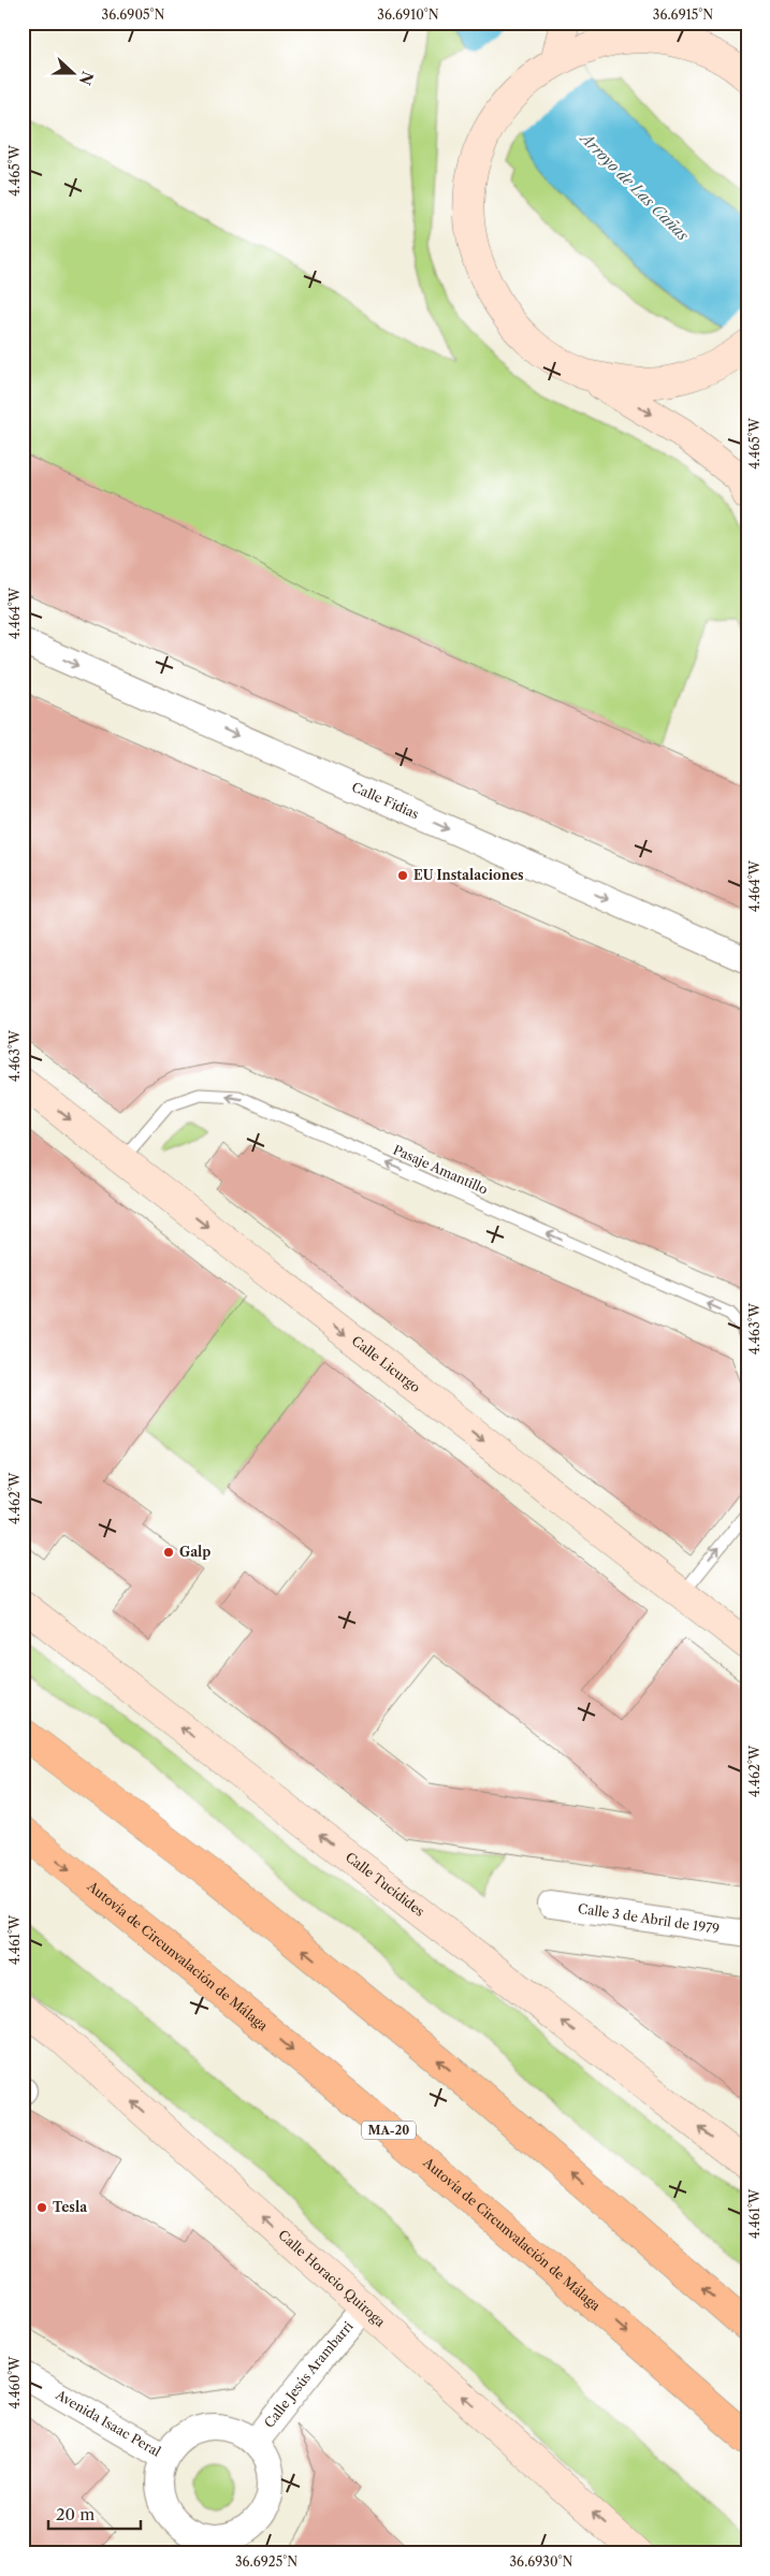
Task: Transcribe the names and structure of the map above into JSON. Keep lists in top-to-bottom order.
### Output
{
  "streets": {
    "highway": ["Autovía de Circunvalación de Málaga", "MA-20"],
    "main road": ["Calle Licurgo", "Calle Tucídides", "Calle Horacio Quiroga"],
    "street": [
      "Calle Fidias",
      "Calle 3 de Abril de 1979",
      "Calle Jesús Arambarri",
      "Avenida Isaac Peral"
    ],
    "lane": ["Pasaje Amantillo"]
  },
  "crossings": [
    ["Pasaje Amantillo", "Calle Licurgo"],
    ["Calle Horacio Quiroga", "Calle Jesús Arambarri"],
    ["Calle Jesús Arambarri", "Avenida Isaac Peral"]
  ],
  "one_way": [
    "Calle Fidias",
    "Pasaje Amantillo",
    "Calle Licurgo",
    "Calle Tucídides",
    "Calle Horacio Quiroga"
  ],
  "water": ["Arroyo de Las Cañas"],
  "places": ["EU Instalaciones", "Galp", "Tesla"],
  "scale_bar": "20 m",
  "north": "right",
  "coordinates": [
    "36.6905°N",
    "36.6910°N",
    "36.6915°N",
    "4.465°W",
    "4.464°W",
    "4.463°W",
    "4.462°W",
    "4.461°W",
    "4.460°W",
    "36.6925°N",
    "36.6930°N"
  ]
}
